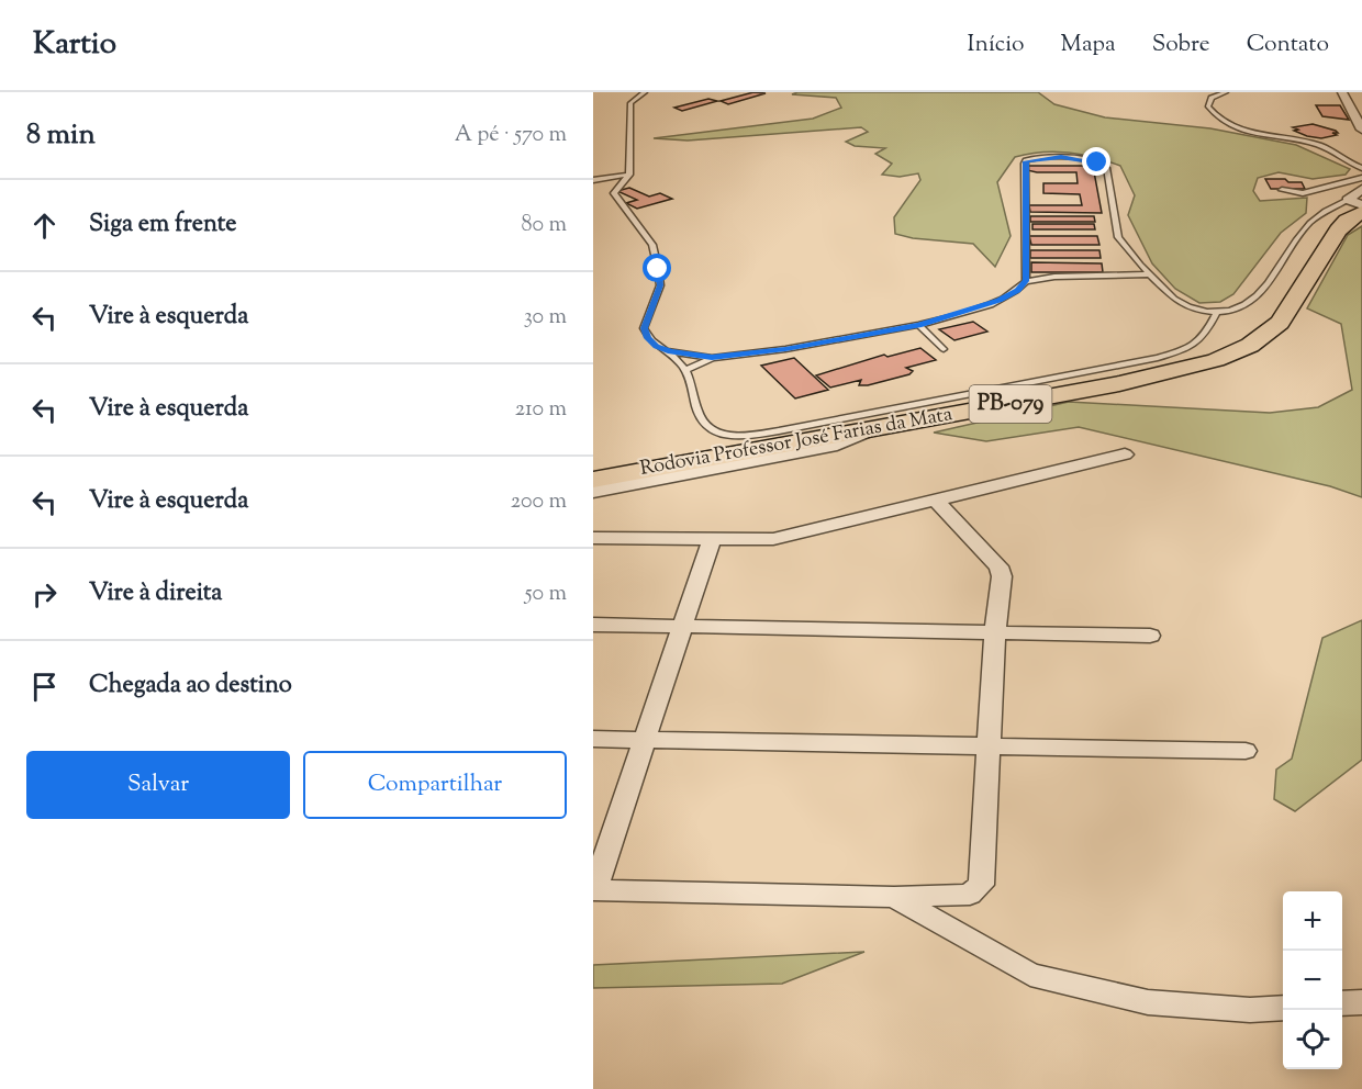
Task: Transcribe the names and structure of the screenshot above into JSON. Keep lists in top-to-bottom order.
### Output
{
  "streets": {
    "main road": ["PB-079", "Rodovia Professor José Farias da Mata"]
  },
  "page": {
    "header": "Kartio",
    "nav": [
      "Início",
      "Mapa",
      "Sobre",
      "Contato"
    ],
    "heading": ["8 min", "A pé · 570 m"],
    "list": [
      ["Siga em frente", "80 m"],
      ["Vire à esquerda", "30 m"],
      ["Vire à esquerda", "210 m"],
      ["Vire à esquerda", "200 m"],
      ["Vire à direita", "50 m"],
      "Chegada ao destino"
    ],
    "buttons": ["Salvar", "Compartilhar"],
    "map_buttons": ["+", "−"]
  }
}
